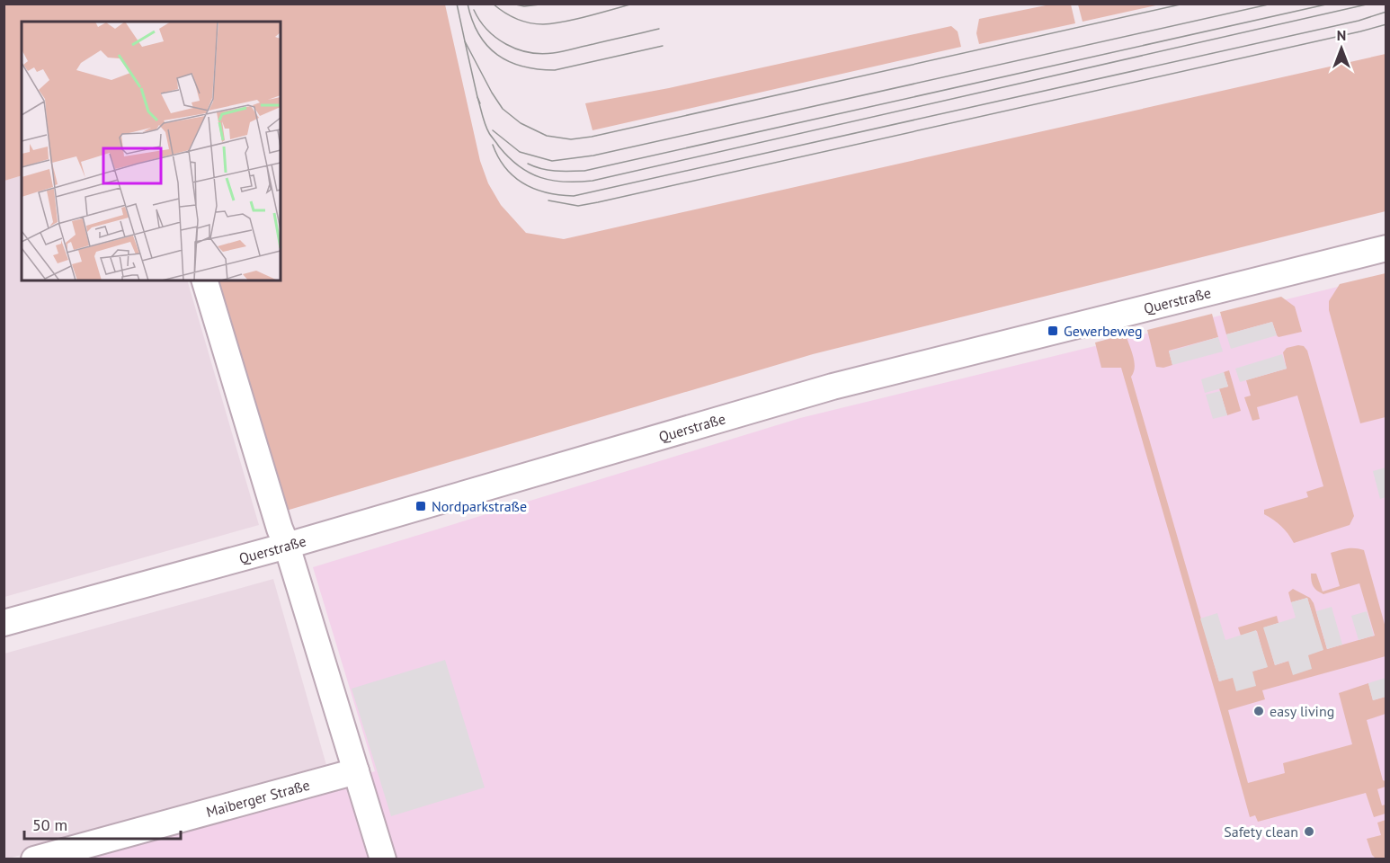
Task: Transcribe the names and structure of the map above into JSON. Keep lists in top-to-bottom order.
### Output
{
  "streets": {
    "street": ["Querstraße", "Maiberger Straße"]
  },
  "places": {
    "transit": ["Gewerbeweg", "Nordparkstraße"],
    "other": ["easy living", "Safety clean"]
  },
  "scale_bar": "50 m",
  "north": "top"
}
